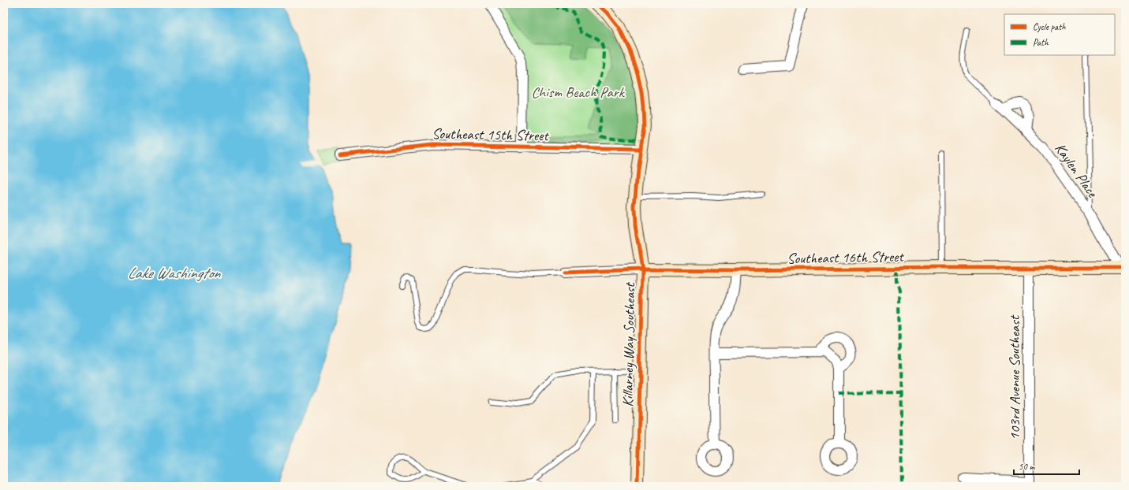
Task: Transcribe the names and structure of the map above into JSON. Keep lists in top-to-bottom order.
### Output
{
  "streets": {
    "street": [
      "Southeast 15th Street",
      "Kaylen Place",
      "Southeast 16th Street",
      "Killarney Way Southeast",
      "103rd Avenue Southeast"
    ]
  },
  "crossings": [
    ["Southeast 15th Street", "Killarney Way Southeast"],
    ["Kaylen Place", "Southeast 16th Street"],
    ["Southeast 16th Street", "Killarney Way Southeast"],
    ["Southeast 16th Street", "103rd Avenue Southeast"]
  ],
  "water": ["Lake Washington"],
  "parks": ["Chism Beach Park"],
  "legend": ["Cycle path", "Path"],
  "scale_bar": "50 m"
}
